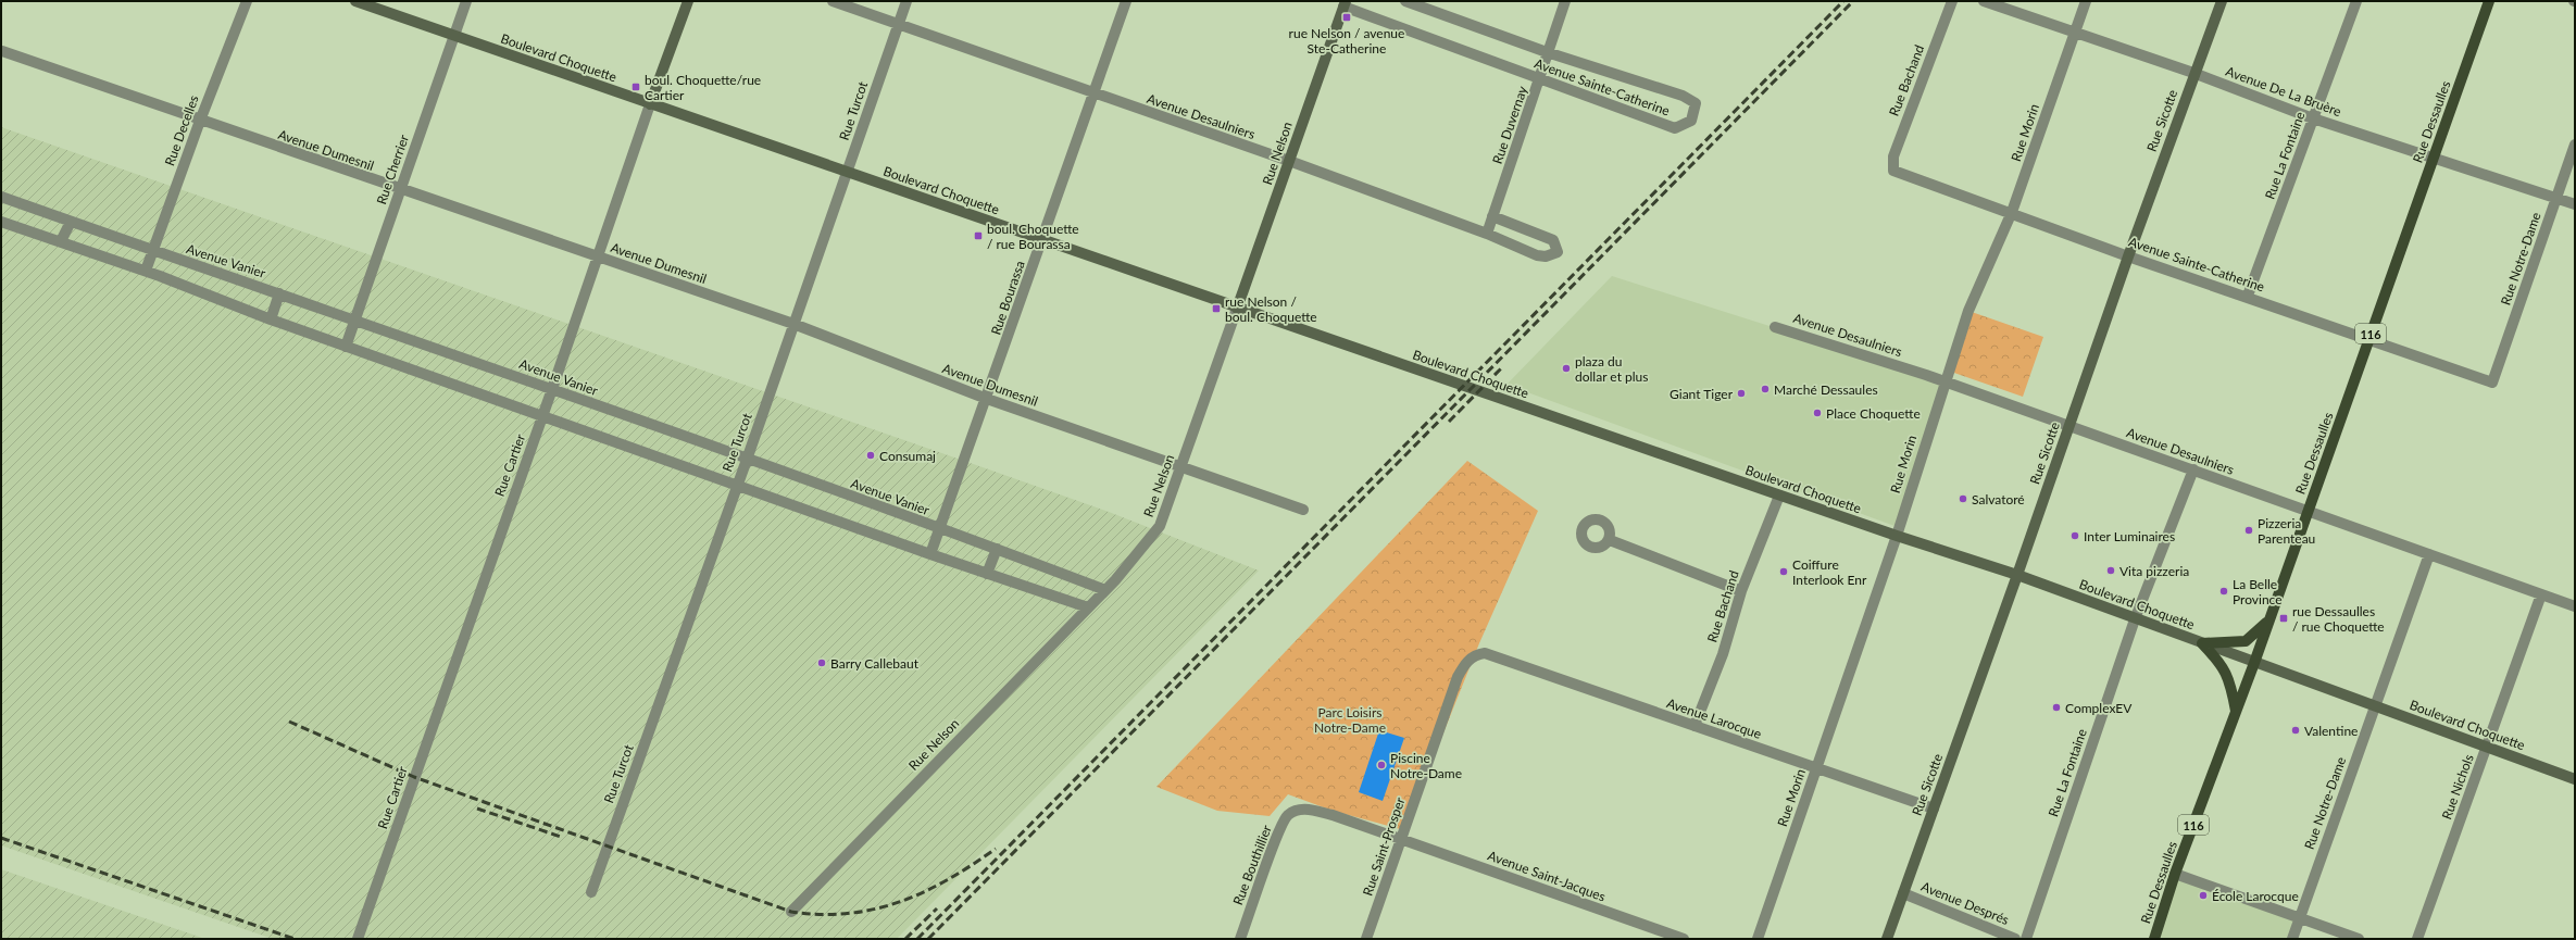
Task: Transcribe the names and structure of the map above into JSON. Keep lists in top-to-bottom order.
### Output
{
  "streets": {
    "main road": [
      "Boulevard Choquette",
      "Rue Sicotte",
      "Rue Dessaulles",
      "Rue Nelson",
      "116",
      "Rue Cartier"
    ],
    "street": [
      "Rue Bachand",
      "Avenue Sainte-Catherine",
      "Avenue De La Bruère",
      "Rue Turcot",
      "Avenue Desaulniers",
      "Rue Duvernay",
      "Rue Decelles",
      "Rue Morin",
      "Avenue Dumesnil",
      "Rue La Fontaine",
      "Rue Cherrier",
      "Rue Notre-Dame",
      "Avenue Vanier",
      "Rue Bourassa",
      "Avenue Larocque",
      "Rue Nichols",
      "Rue Saint-Prosper",
      "Rue Bouthillier",
      "Avenue Saint-Jacques",
      "Avenue Després"
    ]
  },
  "crossings": [
    ["Boulevard Choquette", "Rue Bachand"],
    ["Boulevard Choquette", "Rue Turcot"],
    ["Boulevard Choquette", "Rue Sicotte"],
    ["Boulevard Choquette", "Rue Dessaulles"],
    ["Boulevard Choquette", "Rue Morin"],
    ["Boulevard Choquette", "Rue Nelson"],
    ["Boulevard Choquette", "Rue La Fontaine"],
    ["Boulevard Choquette", "Rue Cherrier"],
    ["Boulevard Choquette", "Rue Notre-Dame"],
    ["Boulevard Choquette", "Rue Bourassa"],
    ["Boulevard Choquette", "Rue Cartier"],
    ["Boulevard Choquette", "Rue Nichols"],
    ["Rue Bachand", "Avenue Sainte-Catherine"],
    ["Rue Bachand", "Avenue Larocque"],
    ["Avenue Sainte-Catherine", "Rue Sicotte"],
    ["Avenue Sainte-Catherine", "Rue Dessaulles"],
    ["Avenue Sainte-Catherine", "Rue Duvernay"],
    ["Avenue Sainte-Catherine", "Rue Morin"],
    ["Avenue Sainte-Catherine", "Rue Nelson"],
    ["Avenue Sainte-Catherine", "Rue La Fontaine"],
    ["Avenue Sainte-Catherine", "Rue Notre-Dame"],
    ["Avenue De La Bruère", "Rue Sicotte"],
    ["Avenue De La Bruère", "Rue Dessaulles"],
    ["Avenue De La Bruère", "Rue Morin"],
    ["Avenue De La Bruère", "Rue La Fontaine"],
    ["Avenue De La Bruère", "Rue Notre-Dame"],
    ["Rue Turcot", "Avenue Desaulniers"],
    ["Rue Turcot", "Avenue Dumesnil"],
    ["Rue Turcot", "Avenue Vanier"],
    ["Avenue Desaulniers", "Rue Sicotte"],
    ["Avenue Desaulniers", "Rue Dessaulles"],
    ["Avenue Desaulniers", "Rue Duvernay"],
    ["Avenue Desaulniers", "Rue Morin"],
    ["Avenue Desaulniers", "Rue Nelson"],
    ["Avenue Desaulniers", "Rue La Fontaine"],
    ["Avenue Desaulniers", "Rue Notre-Dame"],
    ["Avenue Desaulniers", "Rue Bourassa"],
    ["Avenue Desaulniers", "Rue Nichols"],
    ["Rue Sicotte", "Avenue Larocque"],
    ["Rue Sicotte", "Avenue Després"],
    ["Rue Decelles", "Avenue Dumesnil"],
    ["Rue Decelles", "Avenue Vanier"],
    ["Rue Morin", "Avenue Larocque"],
    ["Avenue Dumesnil", "Rue Nelson"],
    ["Avenue Dumesnil", "Rue Cherrier"],
    ["Avenue Dumesnil", "Rue Bourassa"],
    ["Avenue Dumesnil", "Rue Cartier"],
    ["Rue Nelson", "Avenue Vanier"],
    ["Rue Cherrier", "Avenue Vanier"],
    ["Avenue Vanier", "Rue Bourassa"],
    ["Avenue Vanier", "Rue Cartier"],
    ["Avenue Larocque", "Rue Saint-Prosper"],
    ["Rue Saint-Prosper", "Rue Bouthillier"],
    ["Rue Saint-Prosper", "Avenue Saint-Jacques"],
    ["Rue Bouthillier", "Avenue Saint-Jacques"]
  ],
  "parks": ["Parc Loisirs Notre-Dame"],
  "places": {
    "transit": [
      "rue Nelson / avenue Ste-Catherine",
      "boul. Choquette/rue Cartier",
      "boul. Choquette / rue Bourassa",
      "rue Nelson / boul. Choquette",
      "rue Dessaulles / rue Choquette"
    ],
    "other": [
      "plaza du dollar et plus",
      "Marché Dessaules",
      "Giant Tiger",
      "Place Choquette",
      "Consumaj",
      "Salvatoré",
      "Pizzeria Parenteau",
      "Inter Luminaires",
      "Vita pizzeria",
      "Coiffure Interlook Enr",
      "La Belle Province",
      "Barry Callebaut",
      "ComplexEV",
      "Valentine",
      "Piscine Notre-Dame",
      "École Larocque"
    ]
  }
}
